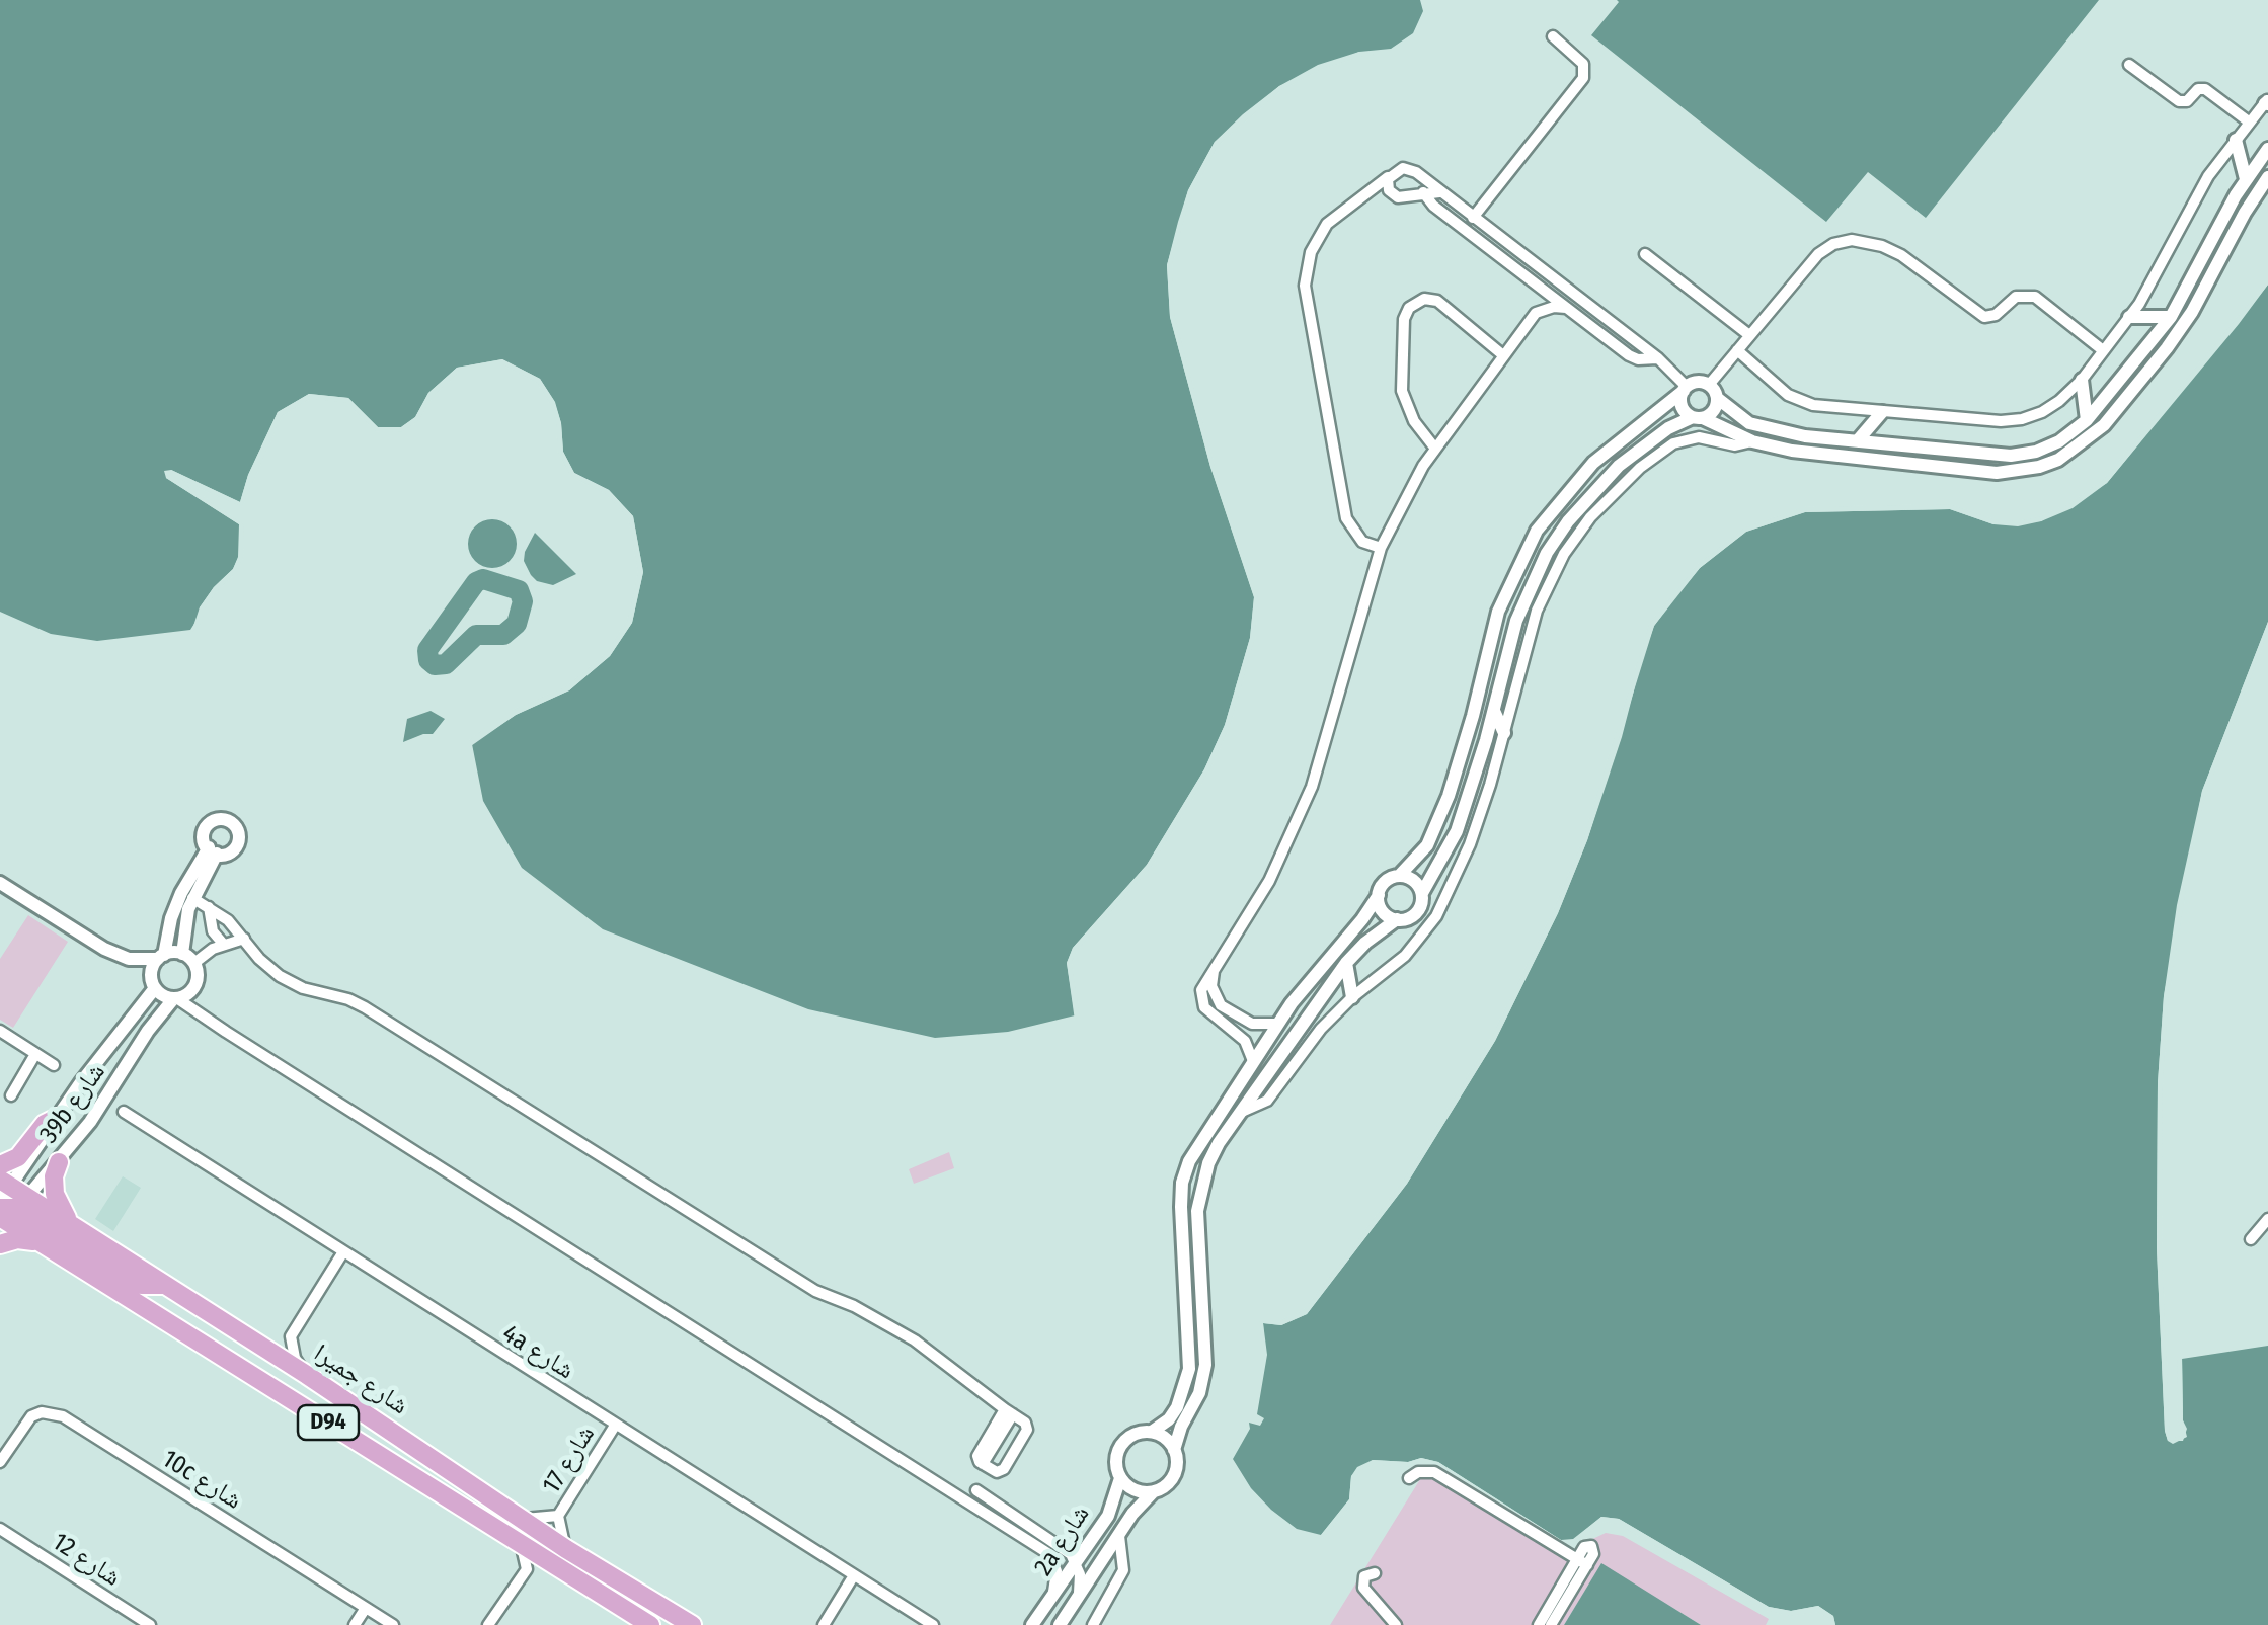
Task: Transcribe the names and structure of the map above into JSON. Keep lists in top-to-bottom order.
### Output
{
  "streets": {
    "main road": ["شارع جميرا", "D94"],
    "street": [
      "39b شارع",
      "4a شارع",
      "شارع 17",
      "10c شارع",
      "2a شارع",
      "شارع 12"
    ]
  },
  "crossings": [
    ["39b شارع", "شارع جميرا"],
    ["4a شارع", "شارع 17"],
    ["شارع جميرا", "شارع 17"]
  ]
}
